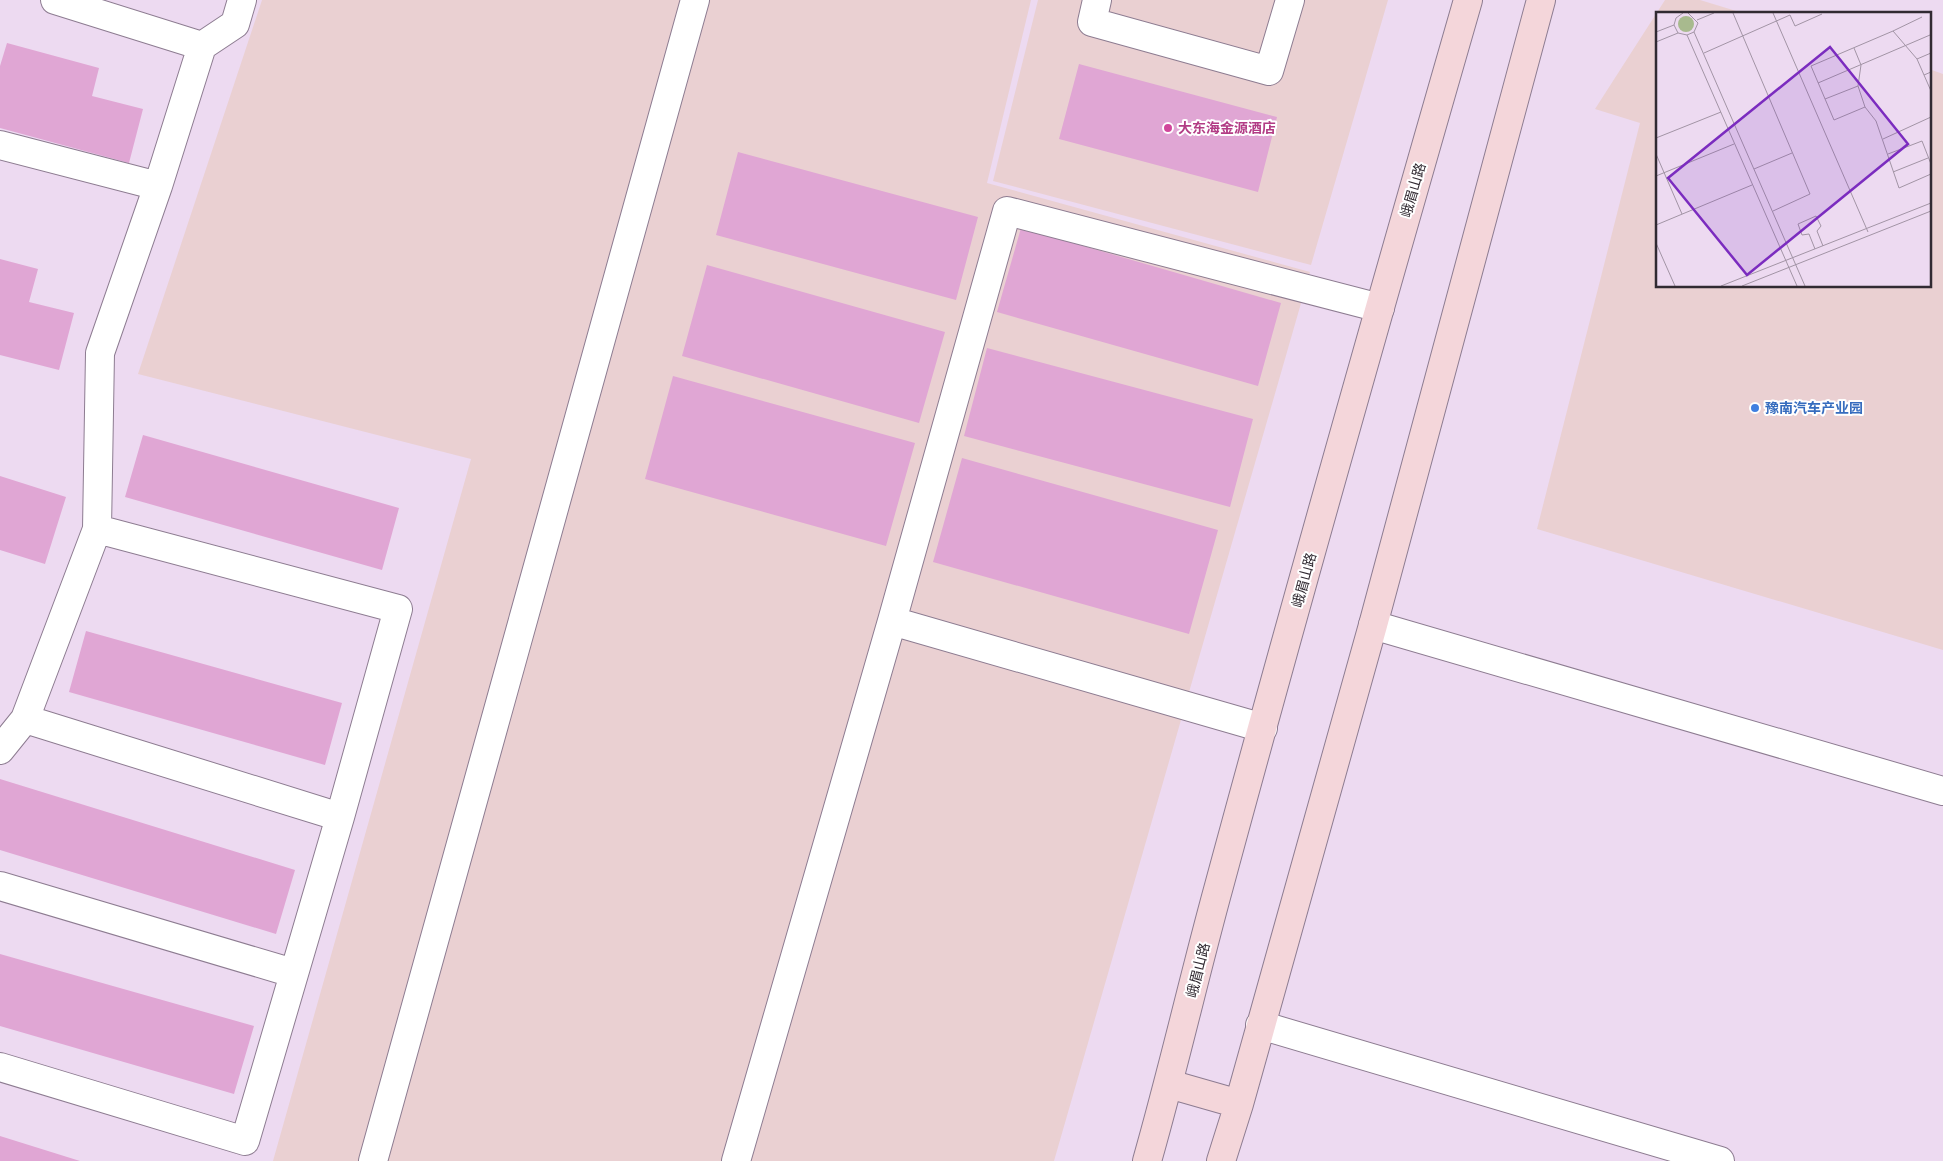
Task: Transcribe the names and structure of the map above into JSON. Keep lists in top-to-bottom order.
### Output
{
  "streets": {
    "street": ["峨眉山路"]
  },
  "places": ["大东海金源酒店", "豫南汽车产业园"]
}
